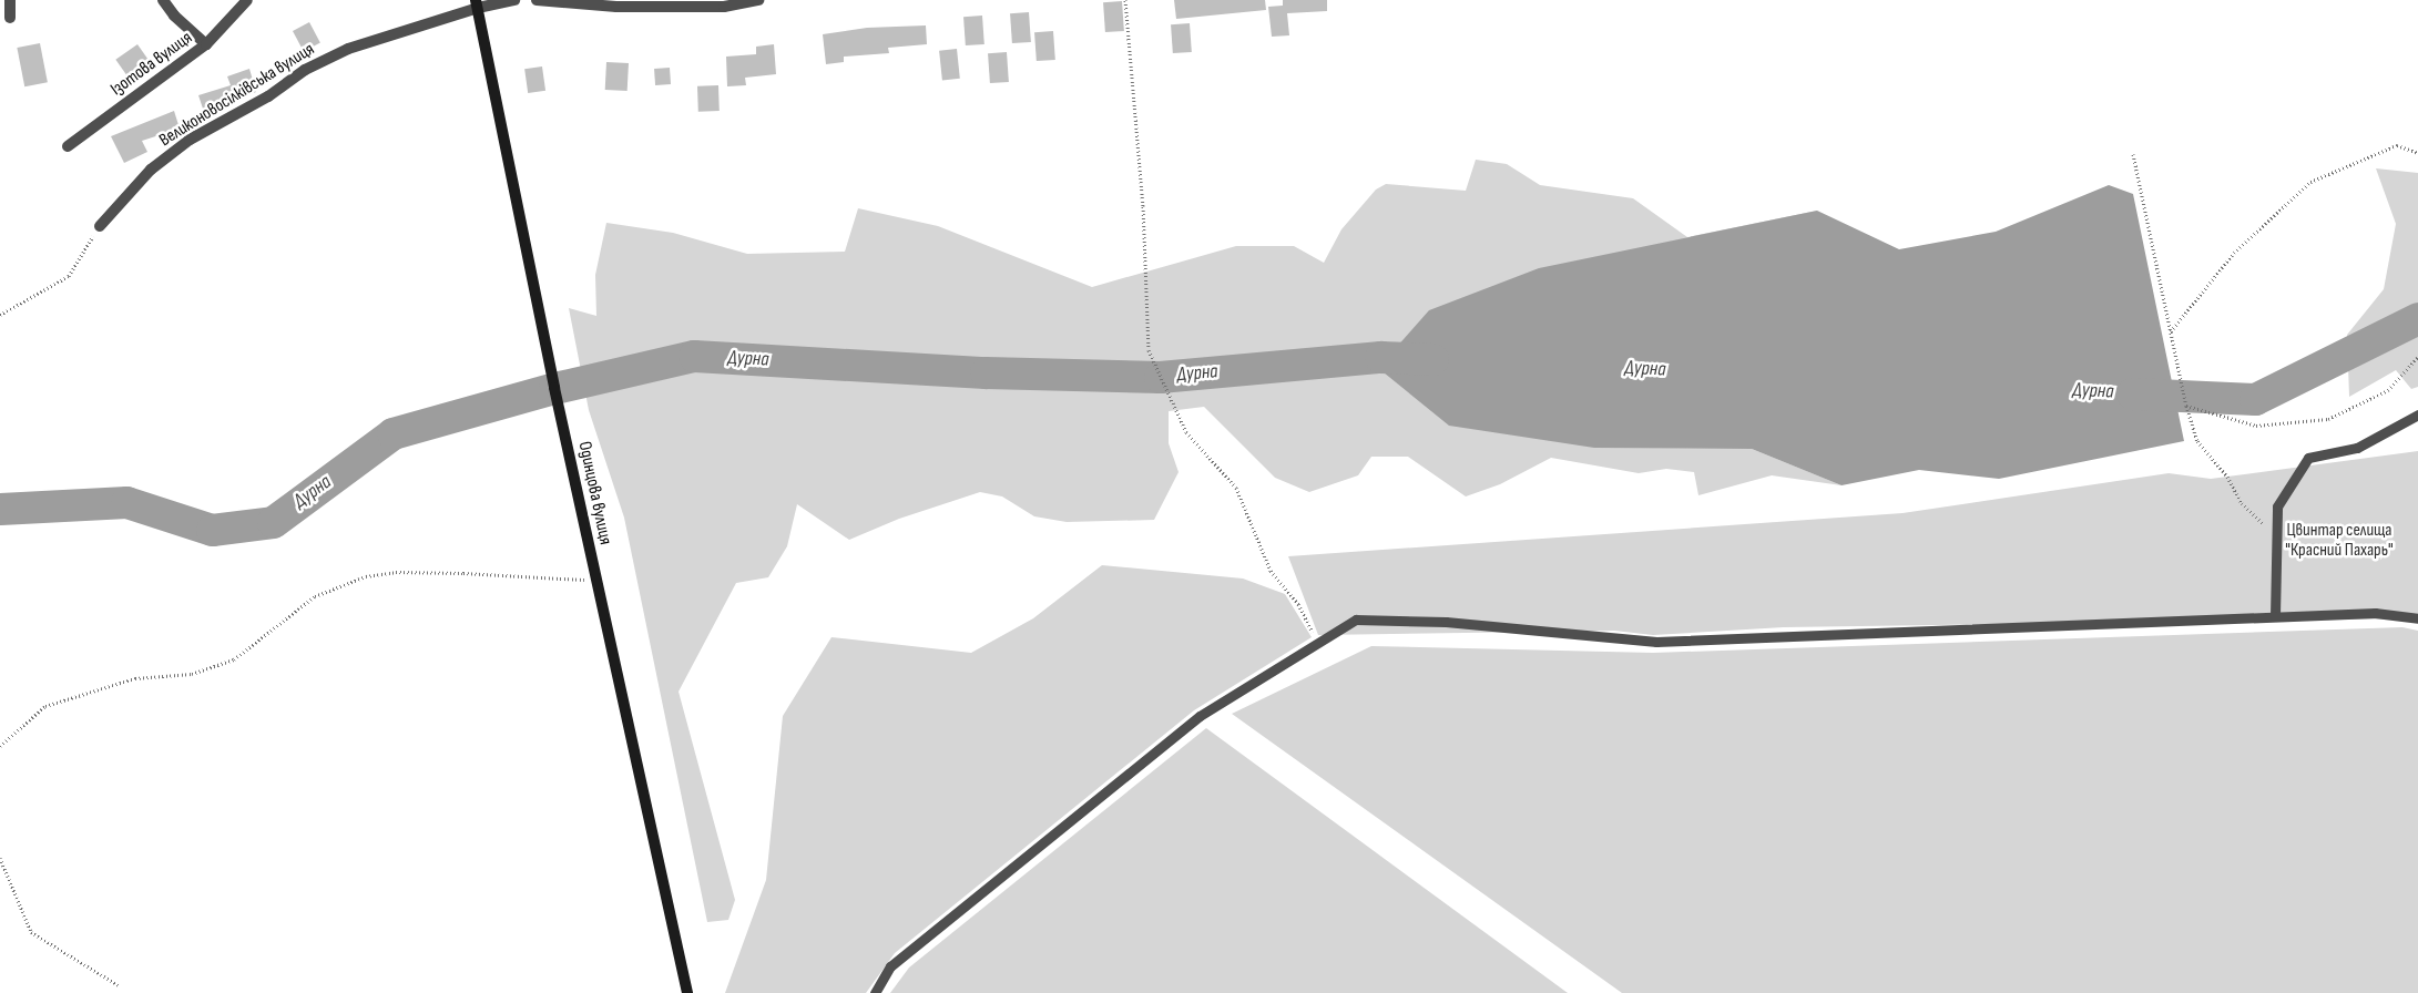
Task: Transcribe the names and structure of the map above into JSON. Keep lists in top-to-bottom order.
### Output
{
  "streets": {
    "main road": ["Одинцова вулиця"],
    "street": ["Ізотова вулиця", "Великоновосілківська вулиця"]
  },
  "crossings": [
    ["Великоновосілківська вулиця", "Одинцова вулиця"]
  ],
  "water": ["Дурна"],
  "parks": ["Цвинтар селища \"Красний Пахарь\""]
}
